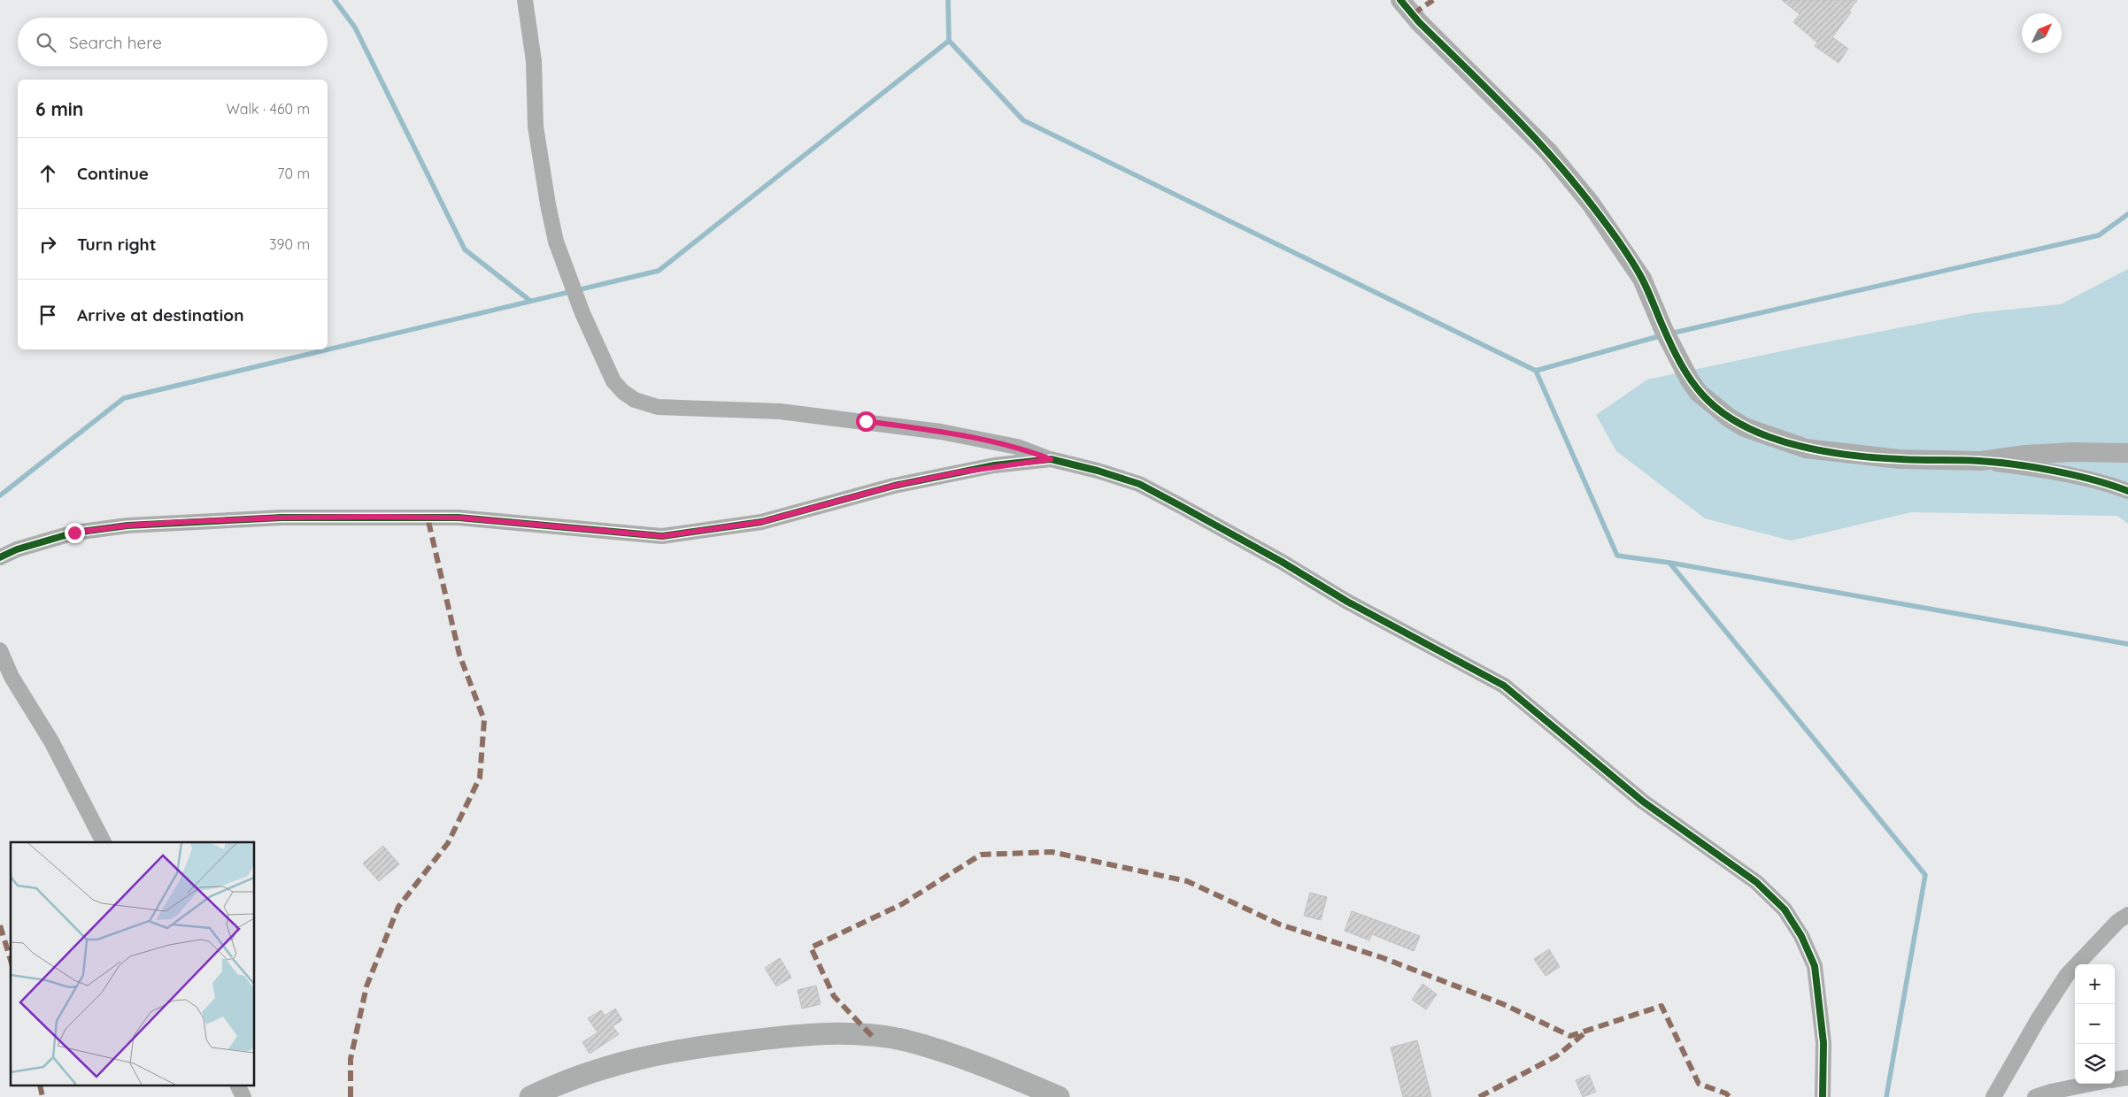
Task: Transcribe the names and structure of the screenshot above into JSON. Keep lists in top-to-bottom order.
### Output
{
  "north": "top right",
  "page": {
    "search": "Search here",
    "heading": ["6 min", "Walk · 460 m"],
    "list": [
      ["Continue", "70 m"],
      ["Turn right", "390 m"],
      "Arrive at destination"
    ],
    "map_buttons": ["+", "−"]
  }
}
